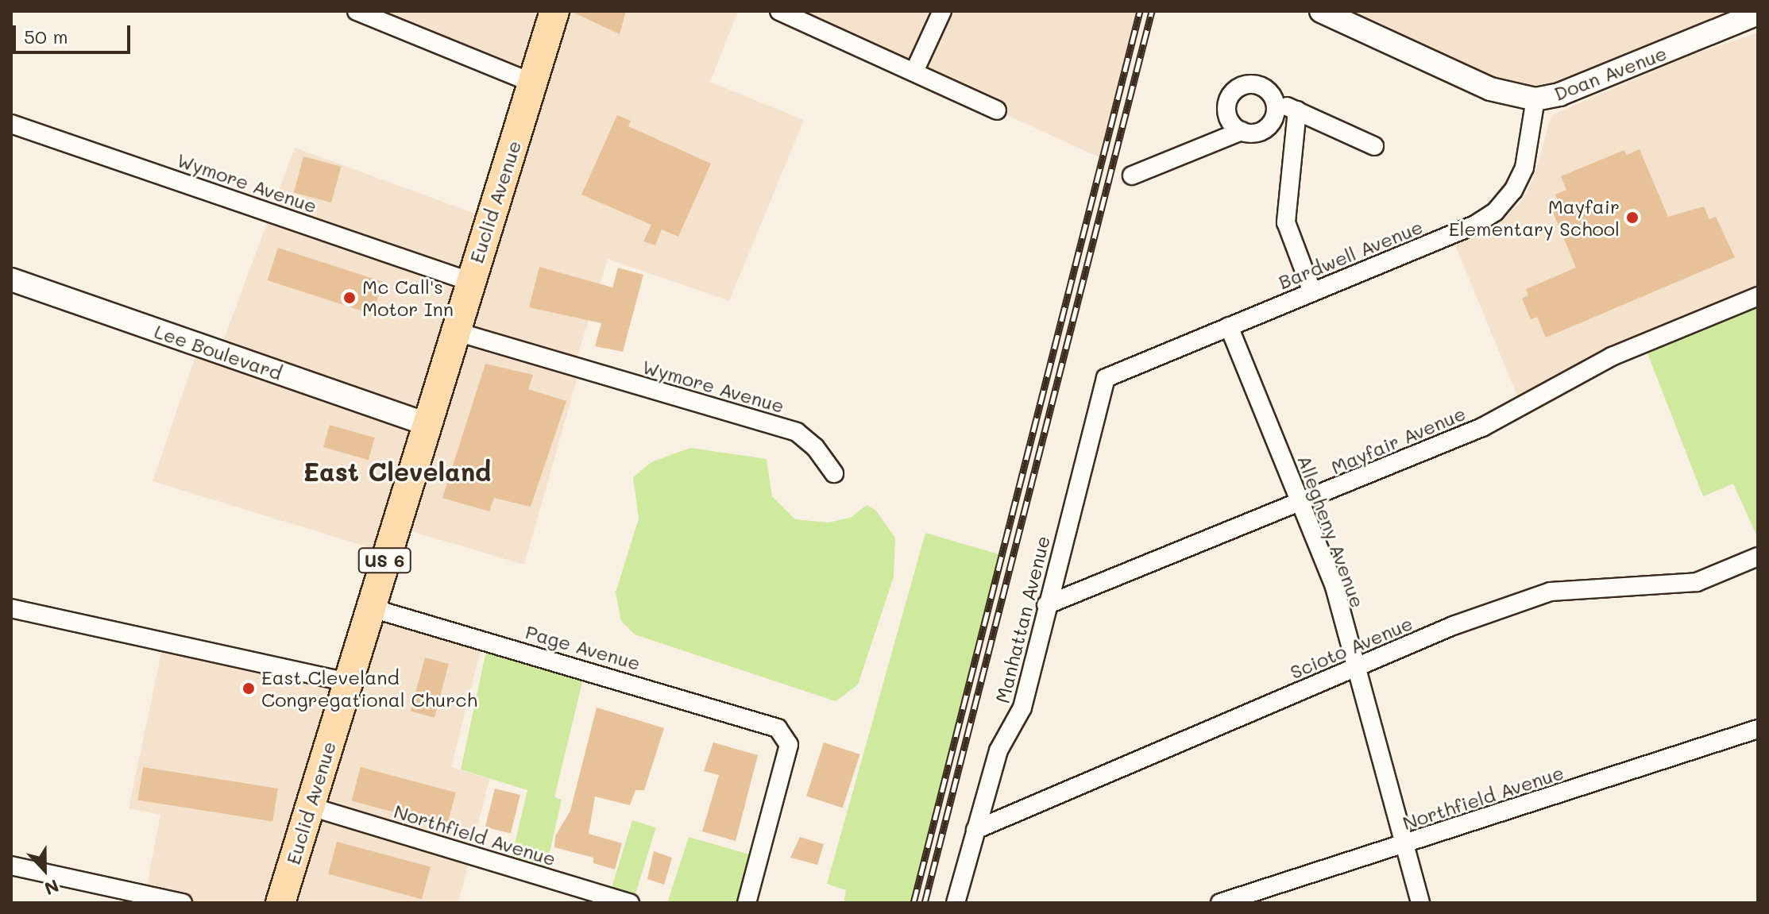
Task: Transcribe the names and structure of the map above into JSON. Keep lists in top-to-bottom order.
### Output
{
  "streets": {
    "main road": ["Euclid Avenue", "US 6"],
    "street": [
      "Doan Avenue",
      "Wymore Avenue",
      "Bardwell Avenue",
      "Lee Boulevard",
      "Mayfair Avenue",
      "Allegheny Avenue",
      "Manhattan Avenue",
      "Page Avenue",
      "Scioto Avenue",
      "Northfield Avenue"
    ]
  },
  "crossings": [
    ["Doan Avenue", "Bardwell Avenue"],
    ["Wymore Avenue", "Euclid Avenue"],
    ["Euclid Avenue", "Lee Boulevard"],
    ["Euclid Avenue", "Page Avenue"],
    ["Euclid Avenue", "Northfield Avenue"],
    ["Bardwell Avenue", "Allegheny Avenue"],
    ["Bardwell Avenue", "Manhattan Avenue"],
    ["Mayfair Avenue", "Allegheny Avenue"],
    ["Mayfair Avenue", "Manhattan Avenue"],
    ["Allegheny Avenue", "Scioto Avenue"],
    ["Allegheny Avenue", "Northfield Avenue"],
    ["Manhattan Avenue", "Scioto Avenue"]
  ],
  "districts": ["East Cleveland"],
  "places": ["Mayfair Elementary School", "Mc Call's Motor Inn", "East Cleveland Congregational Church"],
  "scale_bar": "50 m",
  "north": "bottom"
}
